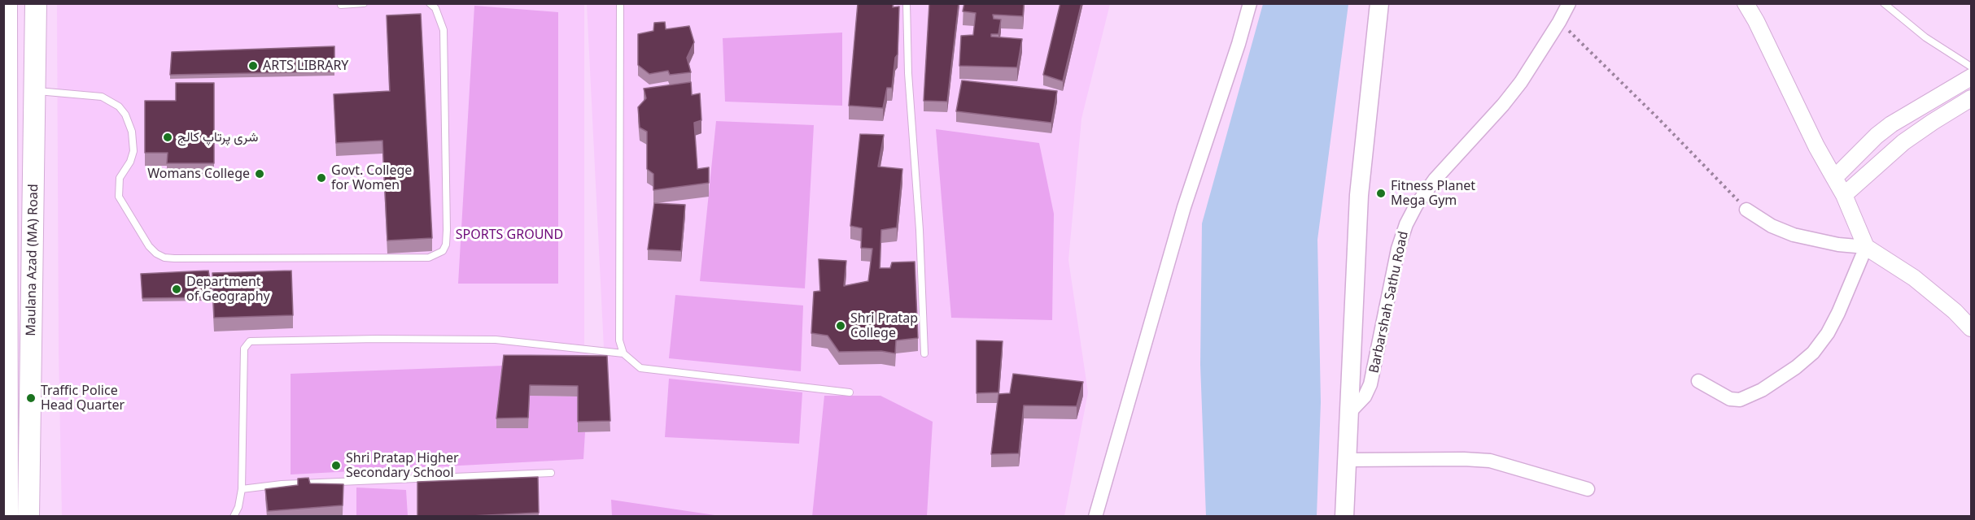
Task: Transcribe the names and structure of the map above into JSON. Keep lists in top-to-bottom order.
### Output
{
  "streets": {
    "main road": ["Maulana Azad (MA) Road"],
    "street": ["Barbarshah Sathu Road"]
  },
  "parks": ["SPORTS GROUND"],
  "places": [
    "ARTS LIBRARY",
    "شری پرتاپ کالج",
    "Womans College",
    "Govt. College for Women",
    "Fitness Planet Mega Gym",
    "Department of Geography",
    "Shri Pratap College",
    "Traffic Police Head Quarter",
    "Shri Pratap Higher Secondary School"
  ]
}
